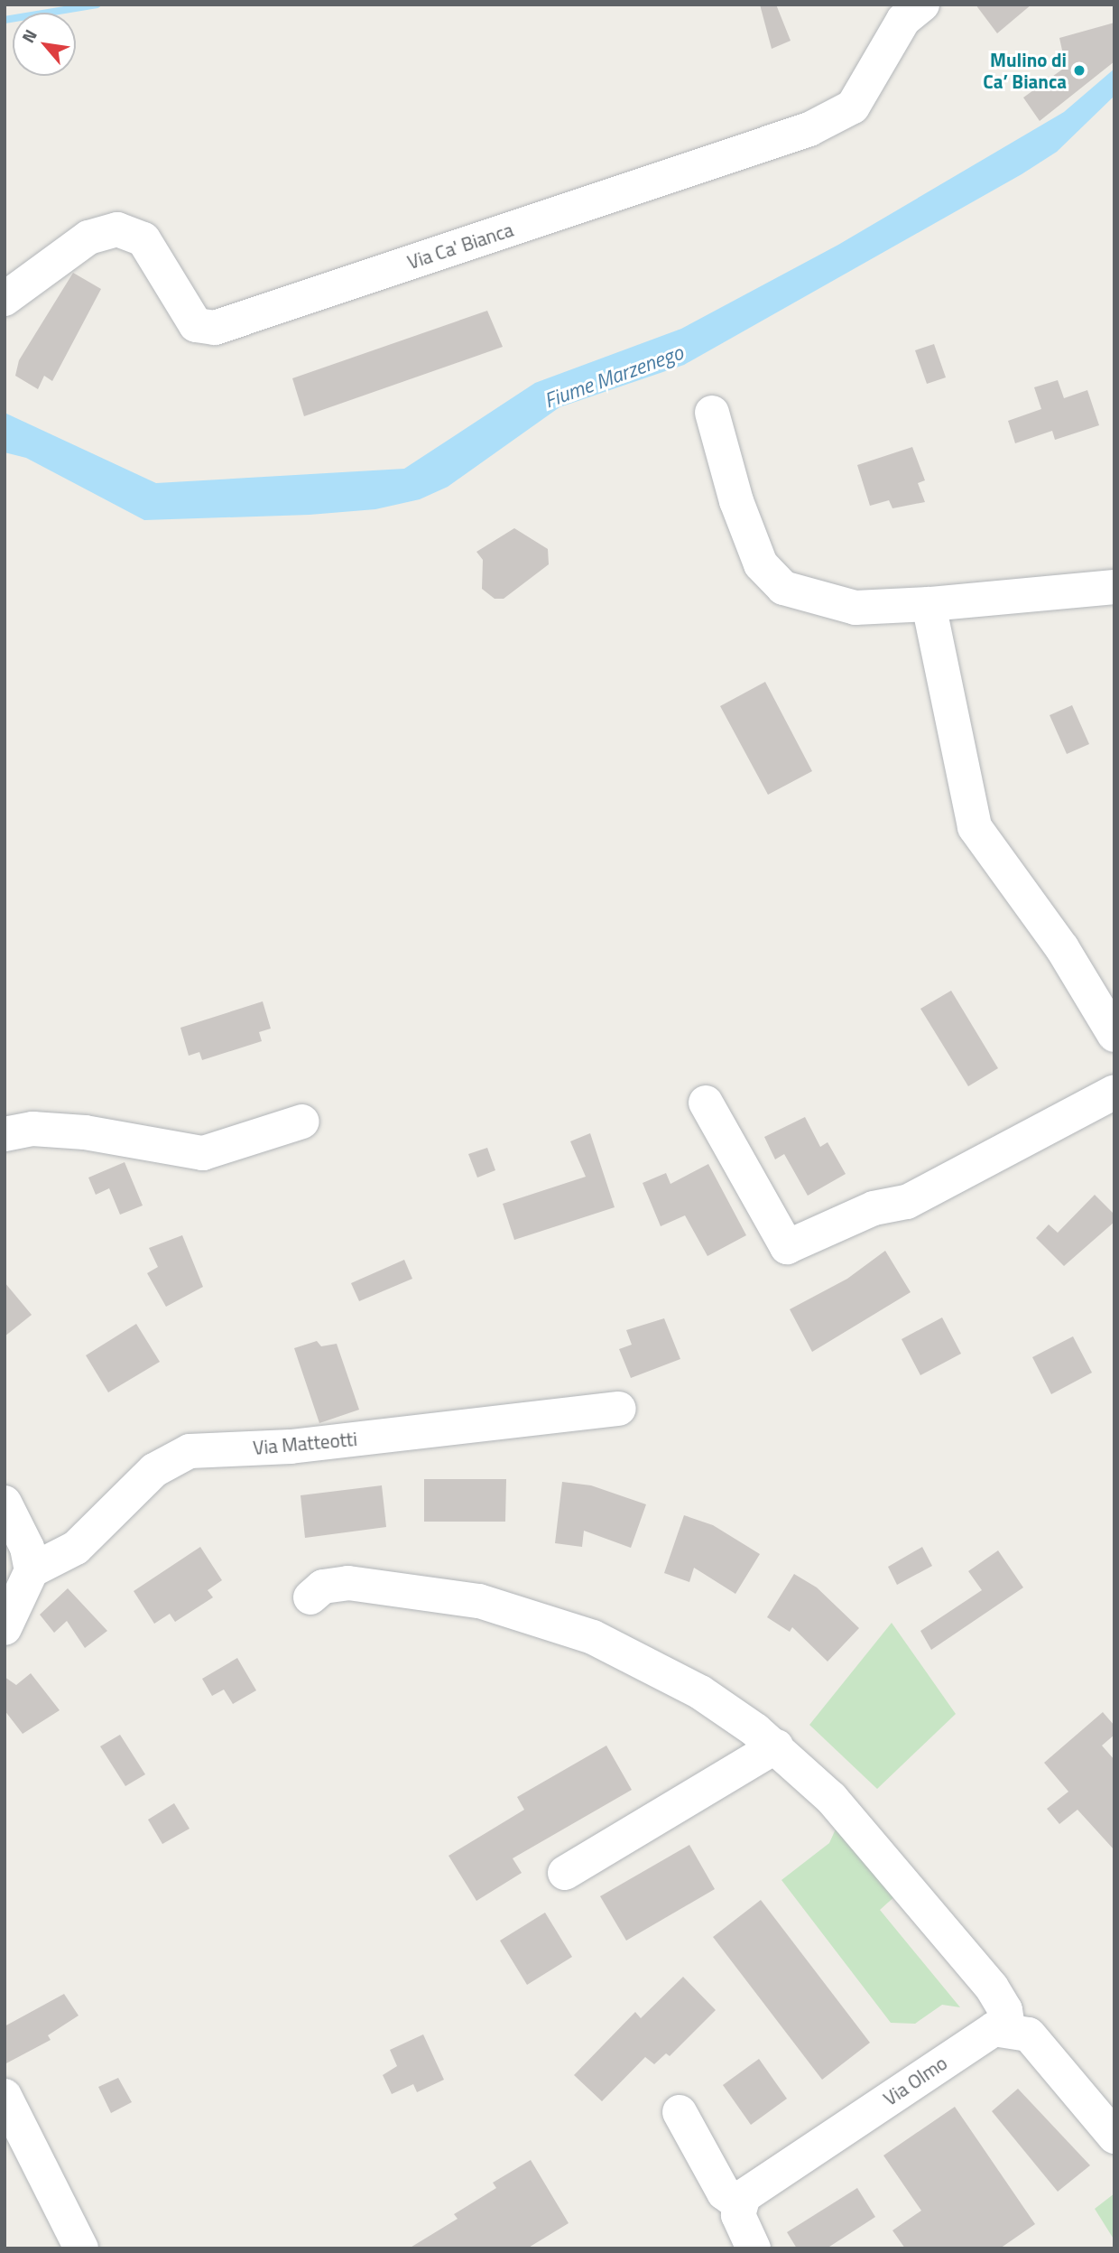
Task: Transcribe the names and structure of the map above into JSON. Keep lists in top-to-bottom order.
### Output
{
  "streets": {
    "street": ["Via Ca' Bianca", "Via Matteotti", "Via Olmo"]
  },
  "water": ["Fiume Marzenego"],
  "places": ["Mulino di Ca’ Bianca"],
  "north": "top left"
}
